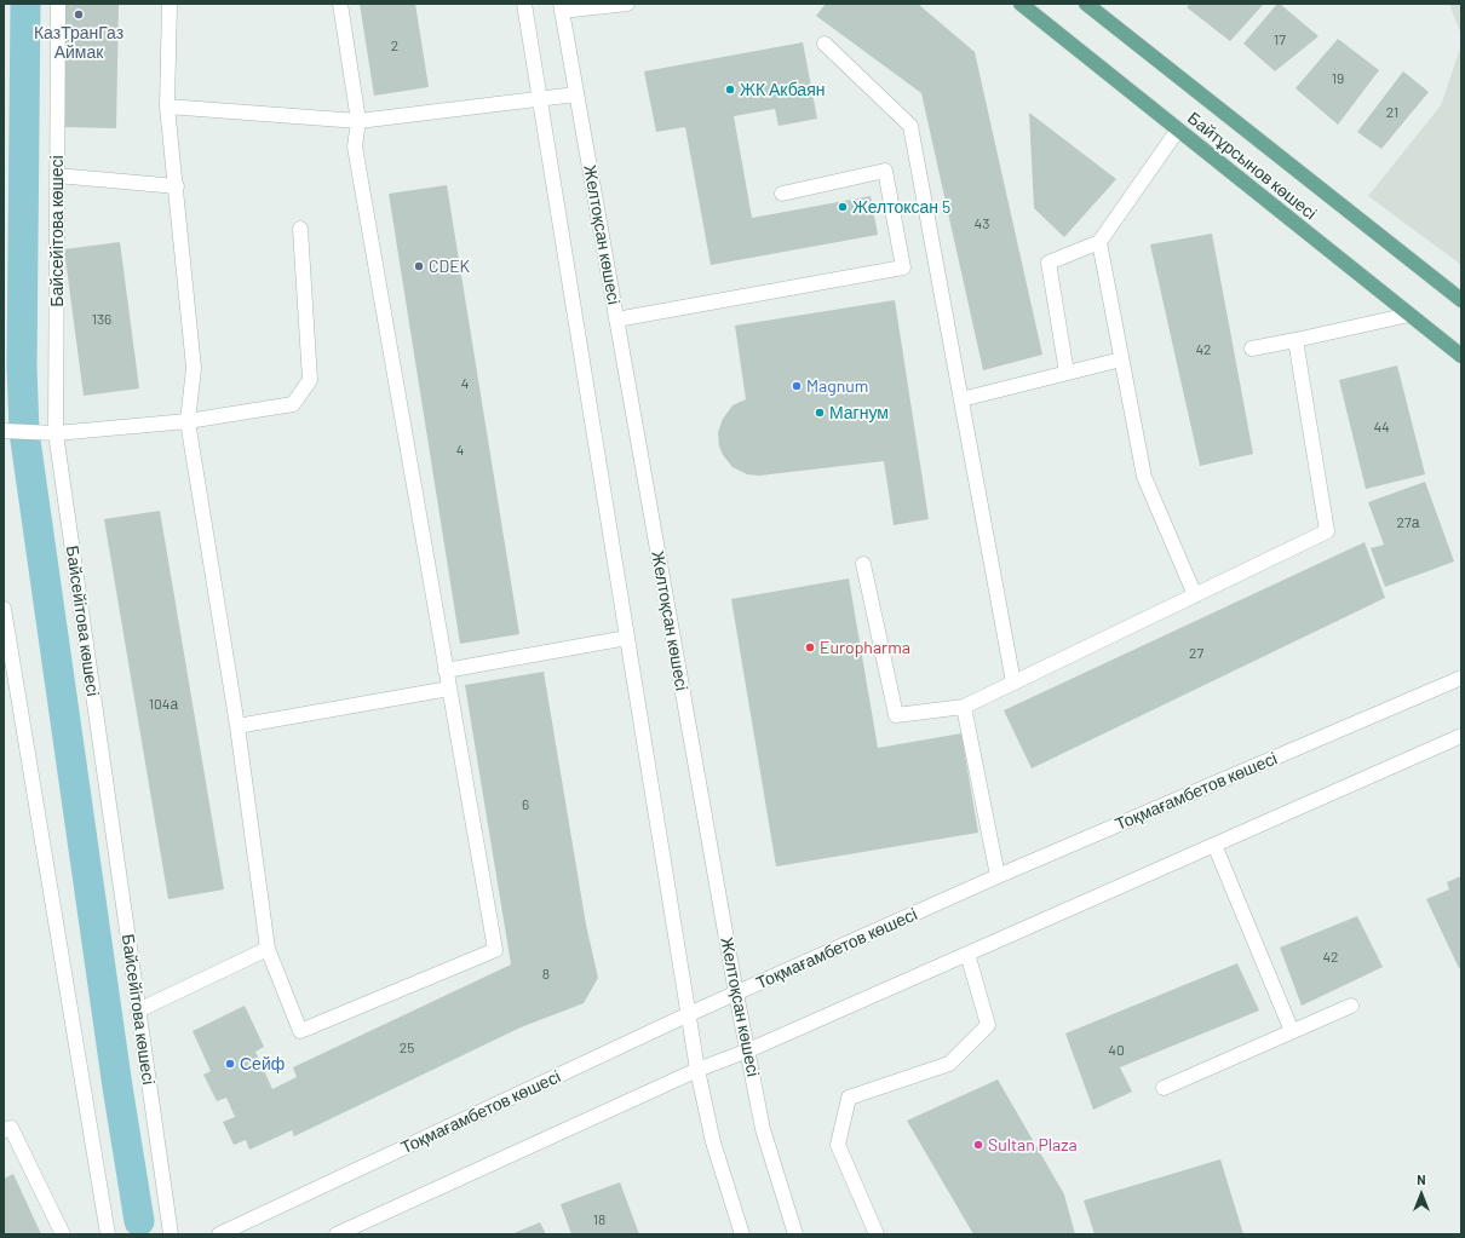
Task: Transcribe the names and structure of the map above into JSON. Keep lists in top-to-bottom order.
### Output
{
  "streets": {
    "main road": ["Байтұрсынов көшесі"],
    "street": ["Байсейітова көшесі", "Желтоқсан көшесі", "Тоқмағамбетов көшесі"]
  },
  "crossings": [
    ["Желтоқсан көшесі", "Тоқмағамбетов көшесі"]
  ],
  "places": [
    "КазТранГаз Аймак",
    "ЖК Акбаян",
    "Желтоксан 5",
    "CDEK",
    "Magnum",
    "Магнум",
    "Europharma",
    "Сейф",
    "Sultan Plaza"
  ],
  "house_numbers": [
    "17",
    "2",
    "19",
    "21",
    "43",
    "136",
    "42",
    "4",
    "44",
    "4",
    "27а",
    "27",
    "104а",
    "6",
    "42",
    "8",
    "25",
    "40",
    "18"
  ],
  "north": "top"
}
